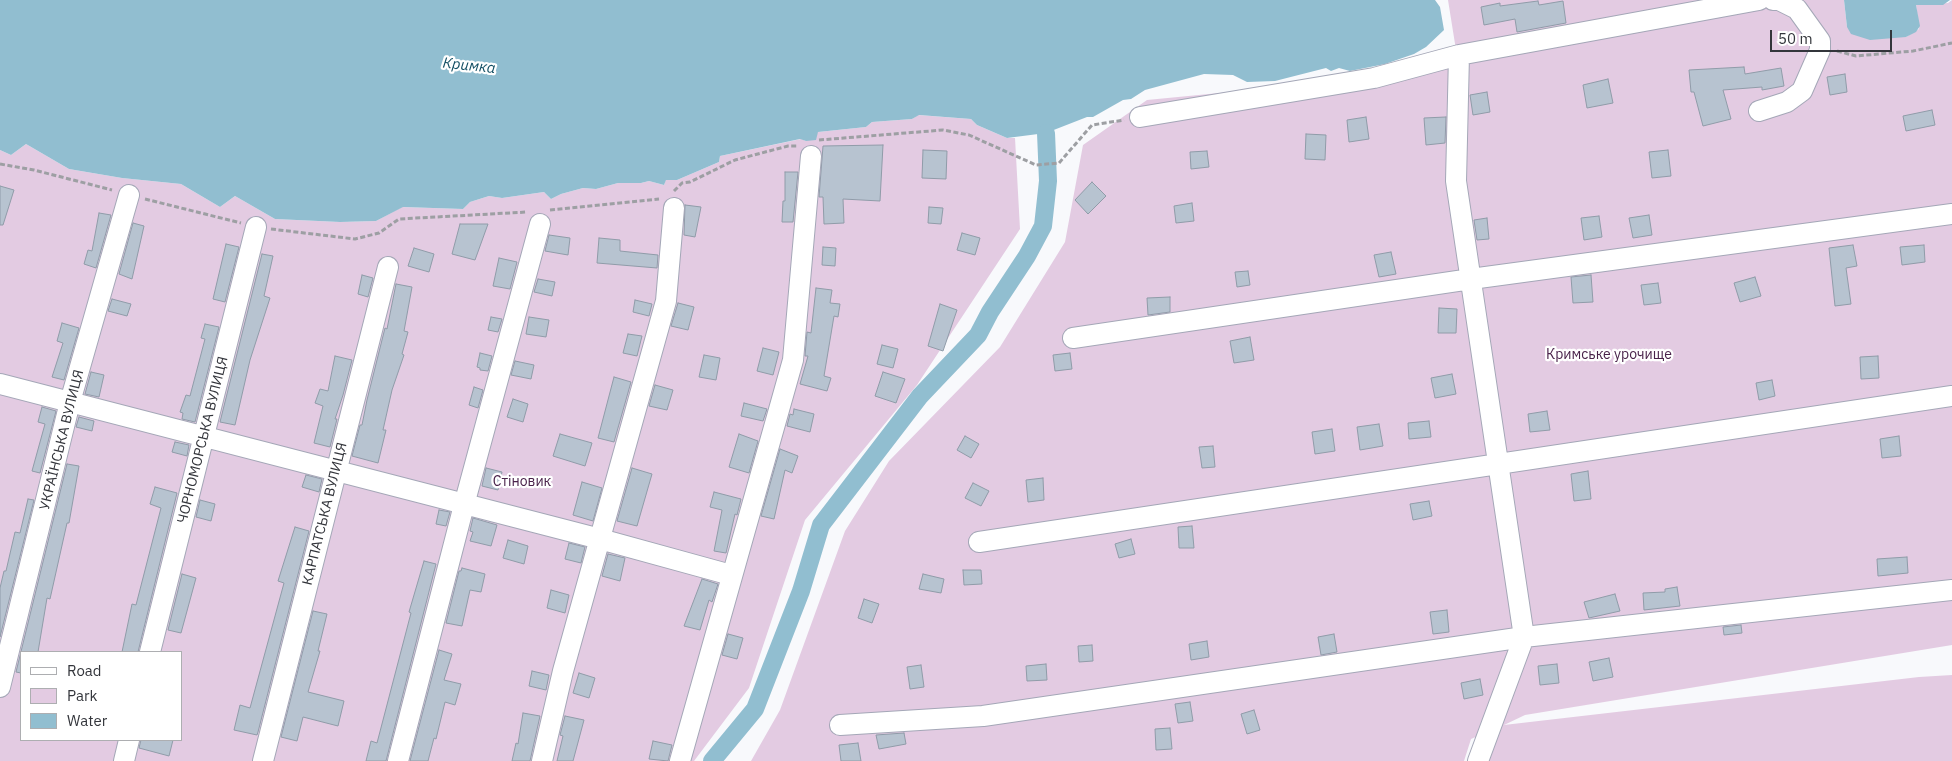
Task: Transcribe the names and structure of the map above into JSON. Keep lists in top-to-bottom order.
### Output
{
  "streets": {
    "lane": ["УКРАЇНСЬКА ВУЛИЦЯ", "ЧОРНОМОРСЬКА ВУЛИЦЯ", "КАРПАТСЬКА ВУЛИЦЯ"]
  },
  "water": ["Кримка"],
  "parks": ["Кримське урочище", "Стіновик"],
  "legend": ["Road", "Park", "Water"],
  "scale_bar": "50 m"
}
